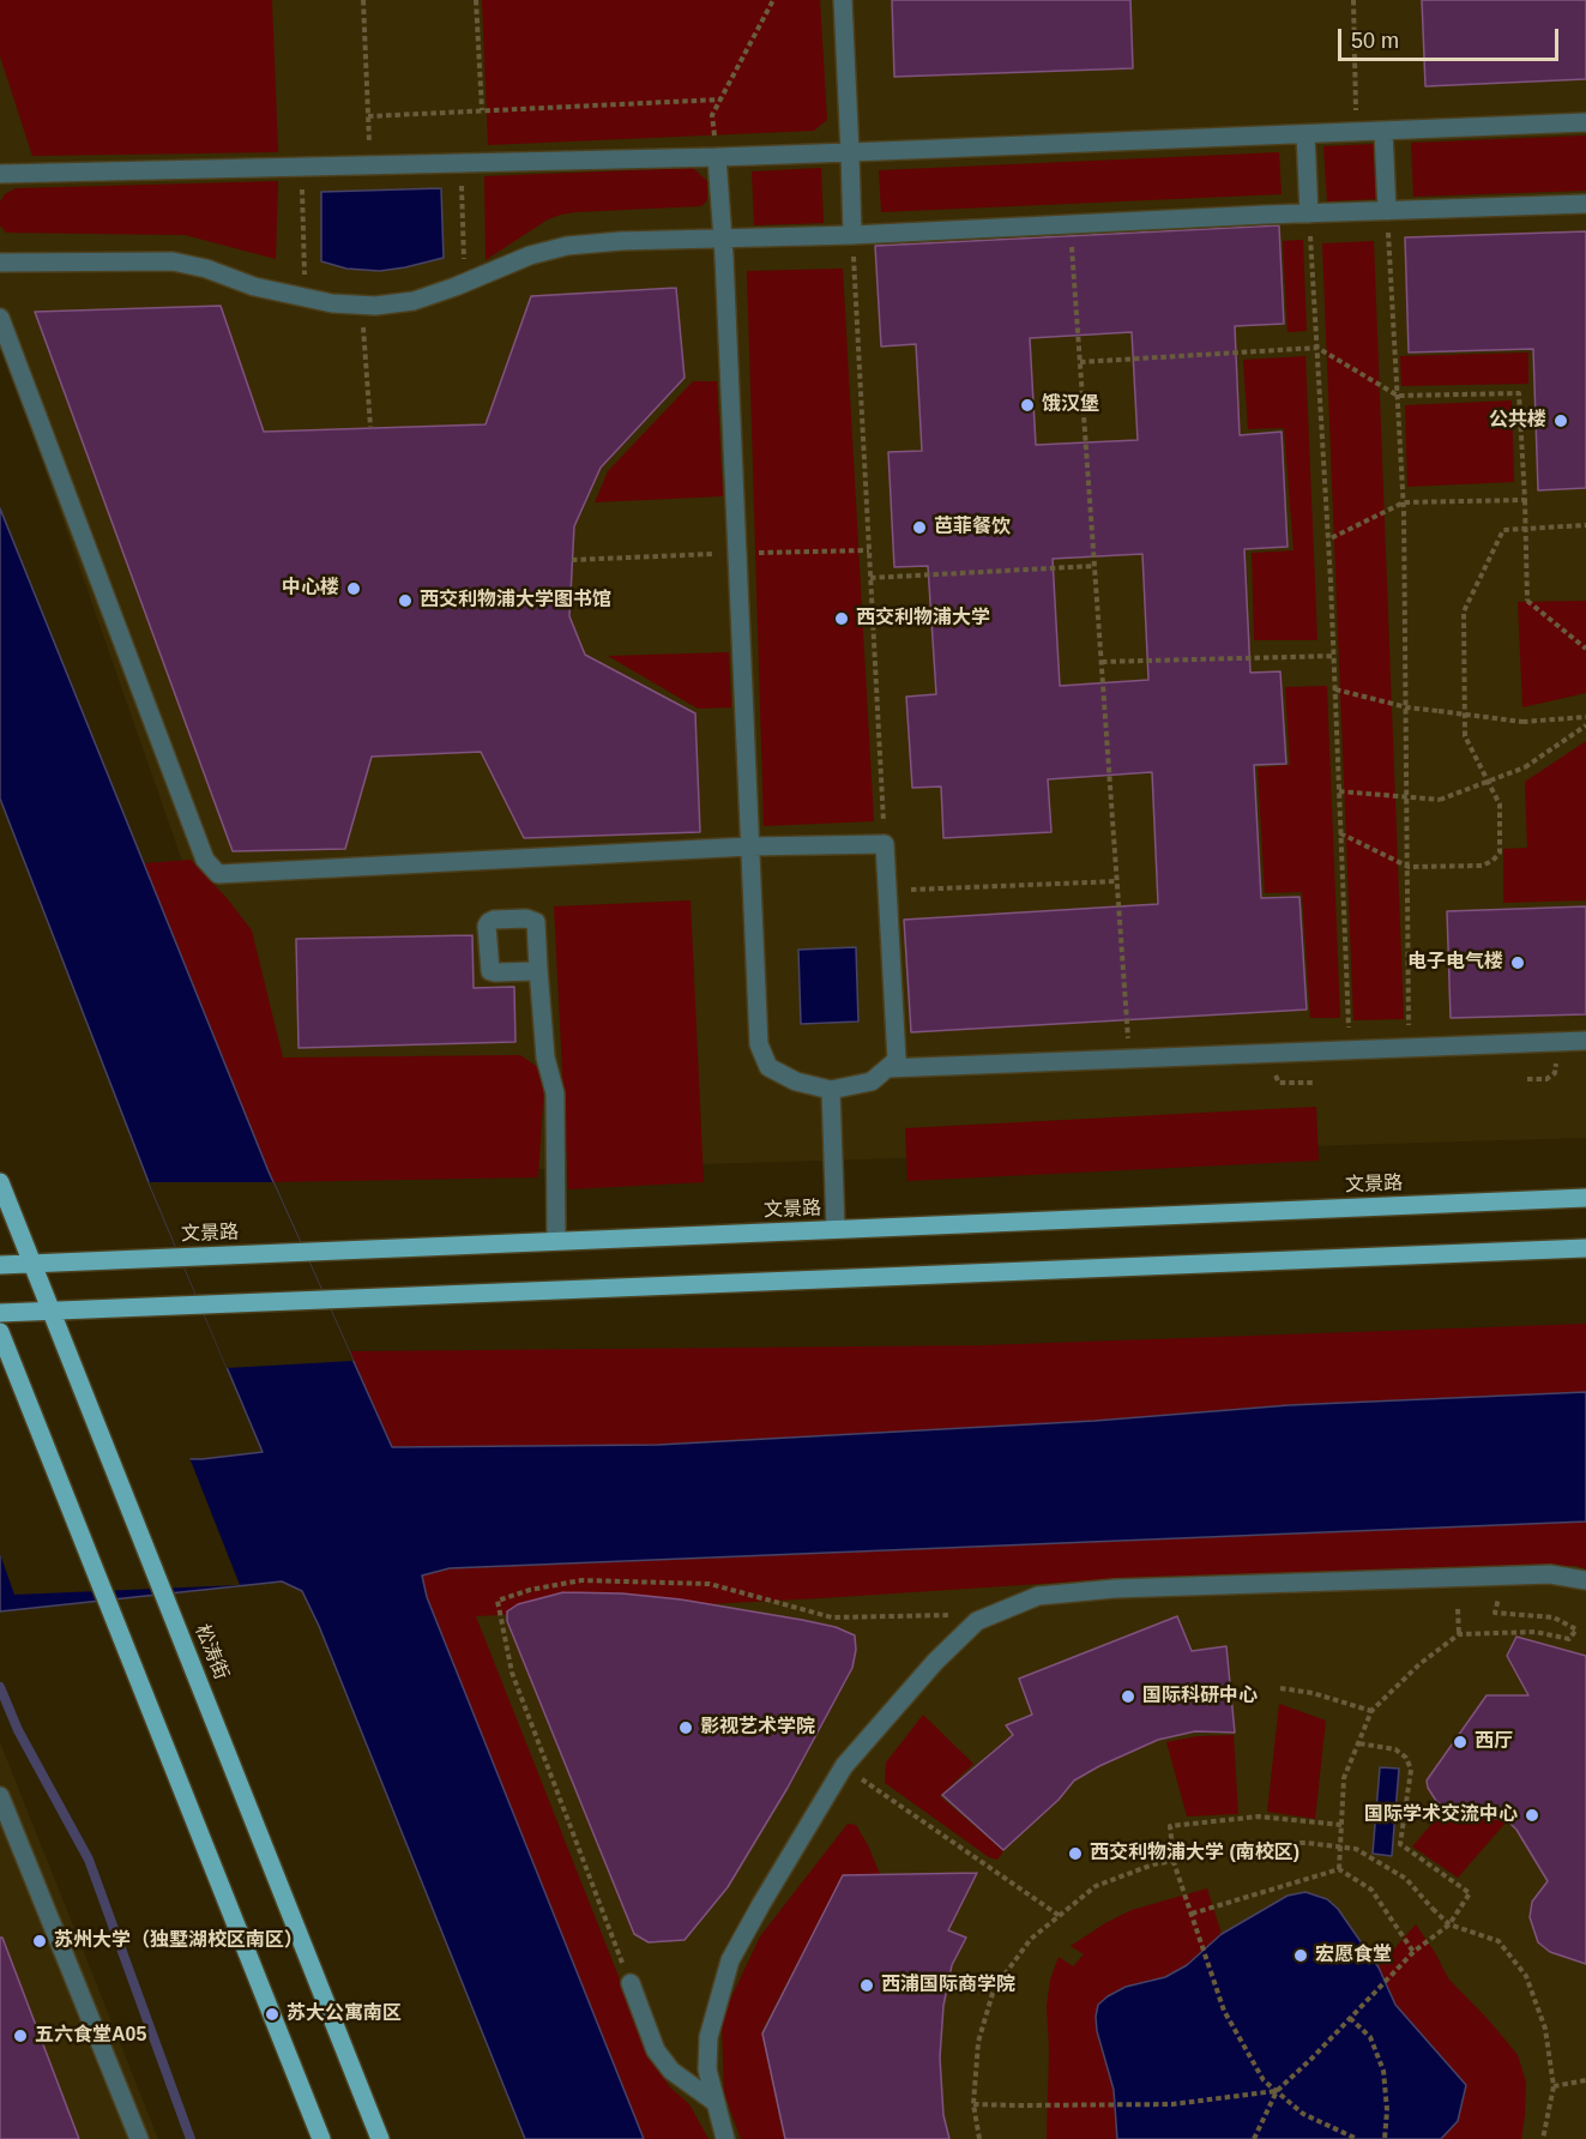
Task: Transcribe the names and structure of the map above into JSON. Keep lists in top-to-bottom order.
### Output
{
  "streets": {
    "main road": ["文景路", "松涛街"]
  },
  "crossings": [
    ["文景路", "松涛街"]
  ],
  "places": [
    "饿汉堡",
    "公共楼",
    "芭菲餐饮",
    "中心楼",
    "西交利物浦大学图书馆",
    "西交利物浦大学",
    "电子电气楼",
    "国际科研中心",
    "影视艺术学院",
    "西厅",
    "国际学术交流中心",
    "西交利物浦大学 (南校区)",
    "苏州大学（独墅湖校区南区）",
    "宏愿食堂",
    "西浦国际商学院",
    "苏大公寓南区",
    "五六食堂A05"
  ],
  "scale_bar": "50 m"
}
